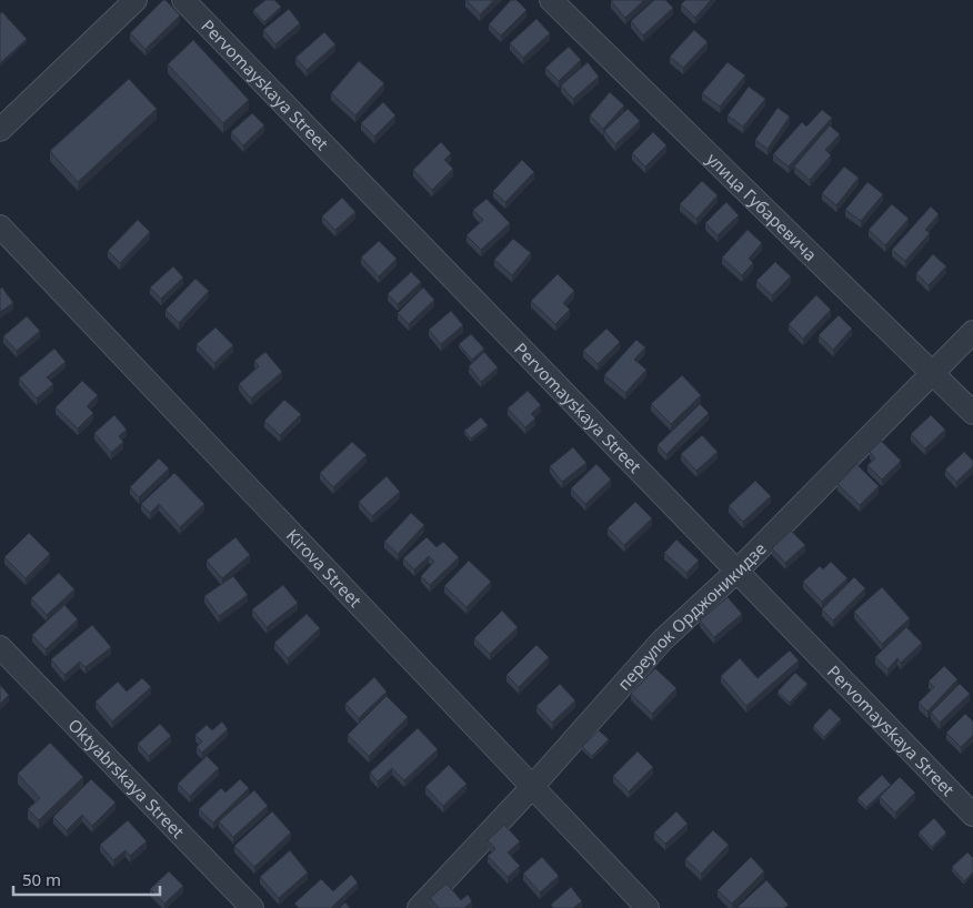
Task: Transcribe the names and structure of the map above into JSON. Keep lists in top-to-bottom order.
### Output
{
  "streets": {
    "street": [
      "Pervomayskaya Street",
      "улица Губаревича",
      "Kirova Street",
      "переулок Орджоникидзе",
      "Oktyabrskaya Street"
    ]
  },
  "crossings": [
    ["Pervomayskaya Street", "переулок Орджоникидзе"],
    ["улица Губаревича", "переулок Орджоникидзе"],
    ["Kirova Street", "переулок Орджоникидзе"]
  ],
  "scale_bar": "50 m"
}
